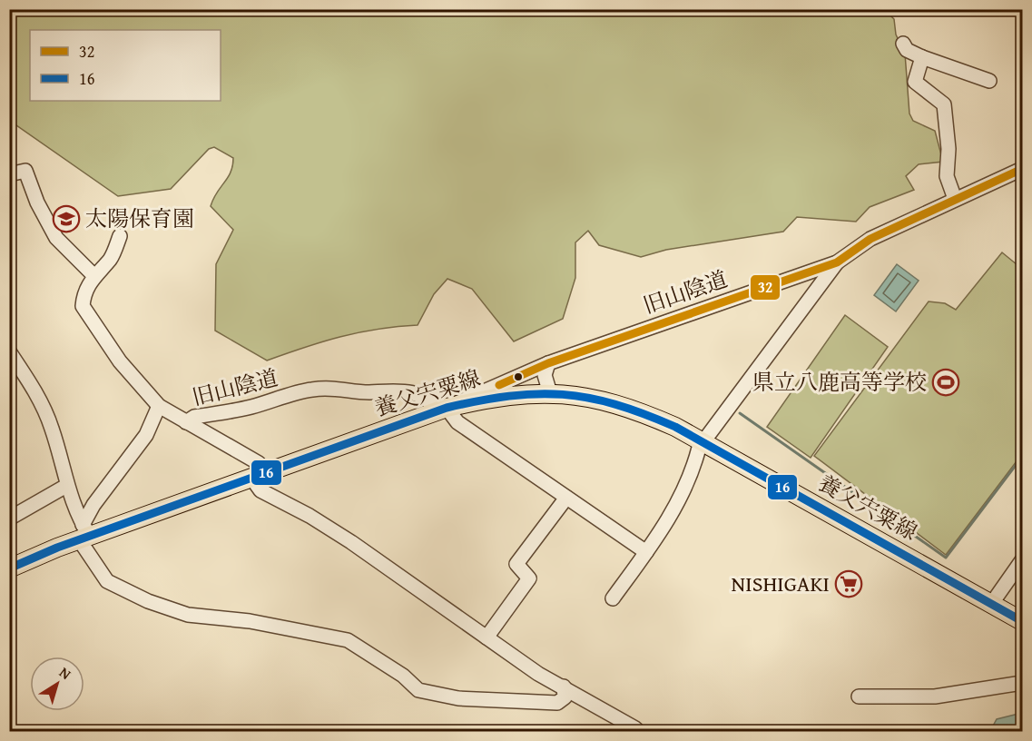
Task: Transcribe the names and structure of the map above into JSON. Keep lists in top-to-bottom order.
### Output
{
  "streets": {
    "main road": ["養父宍粟線"],
    "street": ["旧山陰道"]
  },
  "crossings": [
    ["旧山陰道", "養父宍粟線"]
  ],
  "places": {
    "school or university": ["太陽保育園"],
    "sports": ["県立八鹿高等学校"],
    "supermarket": ["NISHIGAKI"]
  },
  "lines": ["transit line 32", "transit line 16"],
  "legend": ["32", "16"],
  "north": "top right"
}
